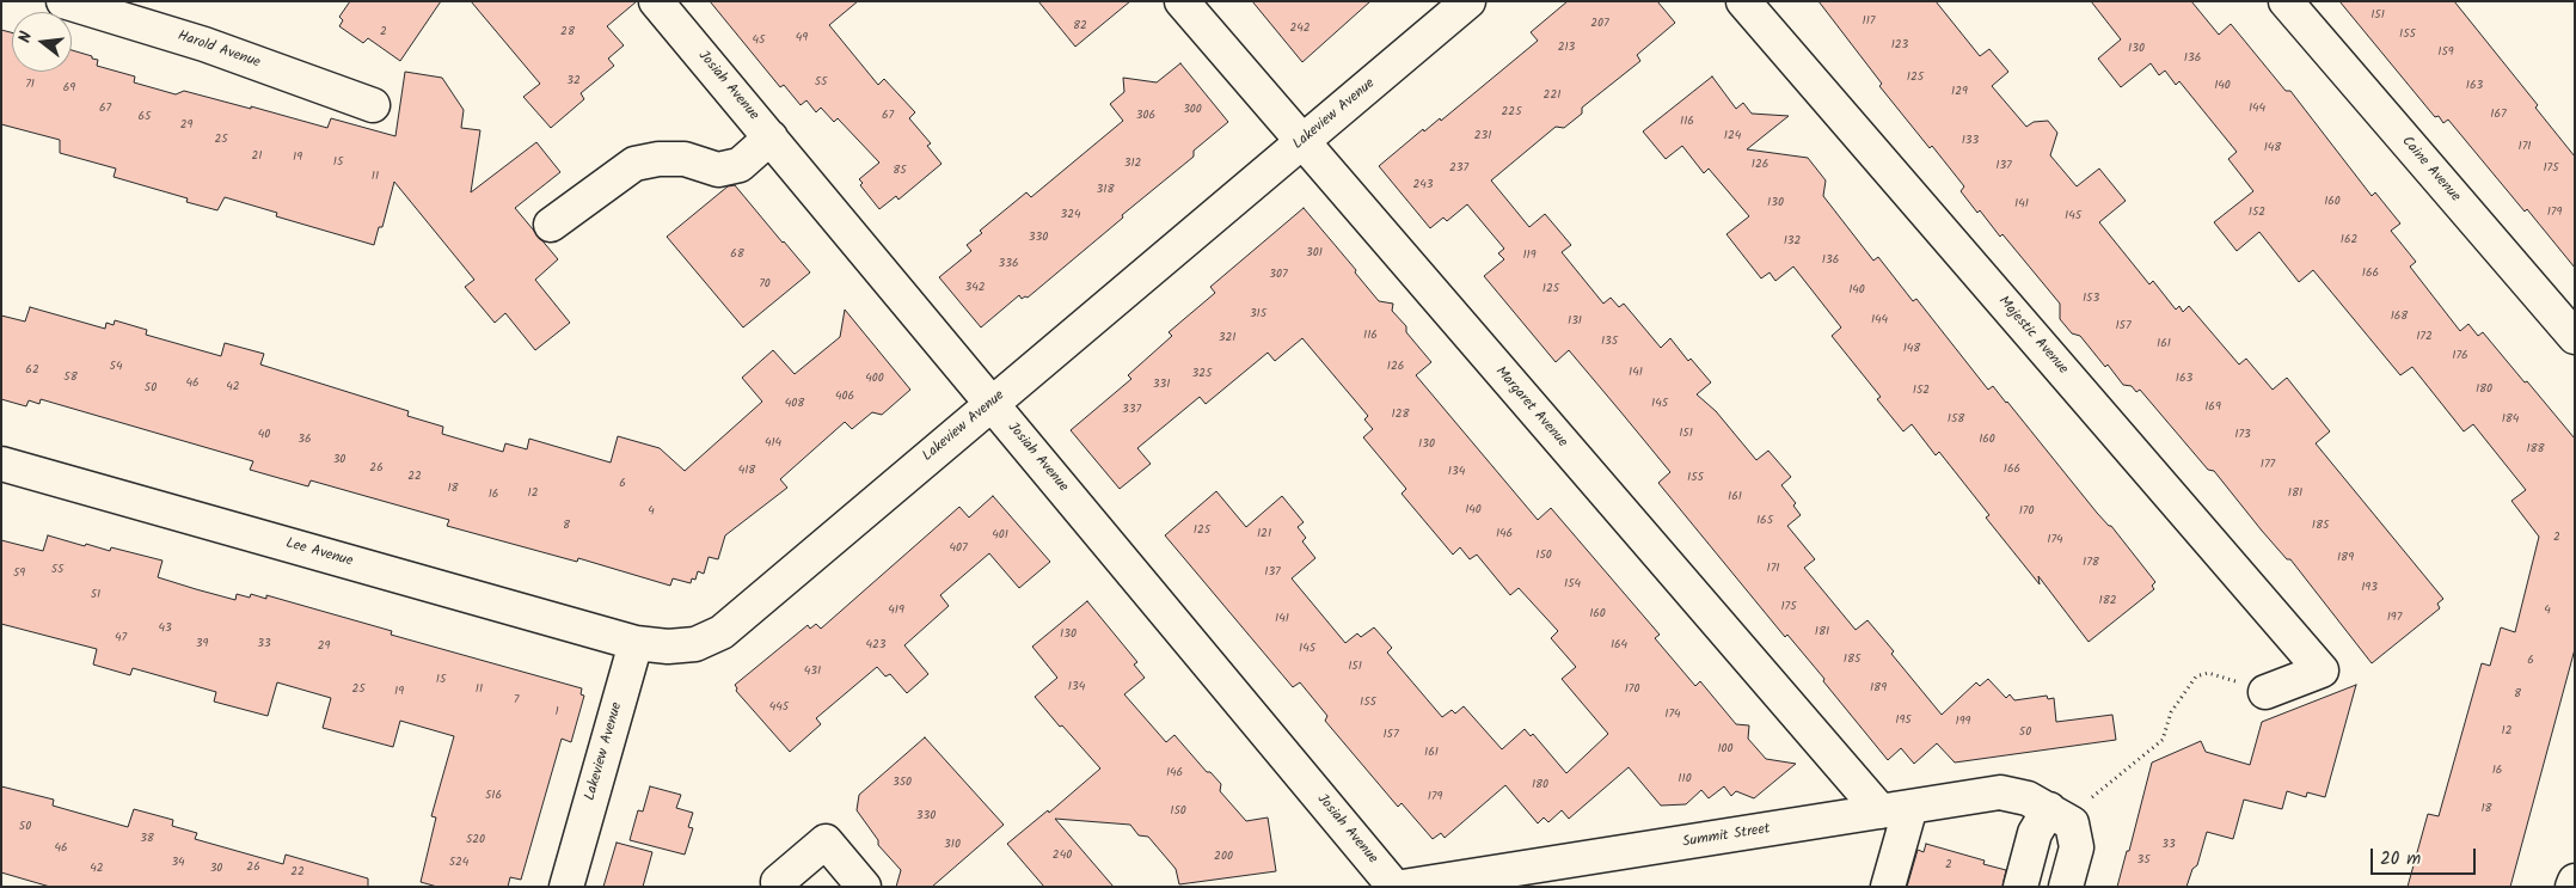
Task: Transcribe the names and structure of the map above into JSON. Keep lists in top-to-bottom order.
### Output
{
  "streets": {
    "street": [
      "Harold Avenue",
      "Josiah Avenue",
      "Lakeview Avenue",
      "Caine Avenue",
      "Majestic Avenue",
      "Margaret Avenue",
      "Lee Avenue",
      "Summit Street"
    ]
  },
  "crossings": [
    ["Josiah Avenue", "Lakeview Avenue"],
    ["Lakeview Avenue", "Margaret Avenue"],
    ["Lakeview Avenue", "Lee Avenue"],
    ["Margaret Avenue", "Summit Street"]
  ],
  "house_numbers": [
    "151",
    "117",
    "207",
    "82",
    "242",
    "2",
    "28",
    "155",
    "49",
    "45",
    "123",
    "213",
    "130",
    "159",
    "136",
    "125",
    "32",
    "55",
    "71",
    "140",
    "163",
    "69",
    "129",
    "221",
    "67",
    "144",
    "300",
    "225",
    "167",
    "67",
    "306",
    "65",
    "116",
    "29",
    "231",
    "124",
    "25",
    "133",
    "171",
    "148",
    "21",
    "19",
    "15",
    "312",
    "126",
    "137",
    "237",
    "175",
    "85",
    "11",
    "243",
    "318",
    "160",
    "130",
    "141",
    "152",
    "179",
    "324",
    "145",
    "330",
    "162",
    "132",
    "301",
    "68",
    "119",
    "136",
    "336",
    "166",
    "307",
    "70",
    "342",
    "125",
    "140",
    "153",
    "315",
    "168",
    "144",
    "131",
    "157",
    "116",
    "172",
    "321",
    "135",
    "161",
    "148",
    "176",
    "54",
    "126",
    "62",
    "141",
    "325",
    "58",
    "400",
    "163",
    "46",
    "331",
    "42",
    "50",
    "180",
    "152",
    "406",
    "408",
    "145",
    "169",
    "337",
    "128",
    "158",
    "184",
    "151",
    "40",
    "173",
    "36",
    "160",
    "414",
    "130",
    "188",
    "30",
    "177",
    "26",
    "166",
    "418",
    "134",
    "22",
    "155",
    "6",
    "18",
    "12",
    "181",
    "16",
    "161",
    "140",
    "4",
    "170",
    "165",
    "8",
    "185",
    "125",
    "121",
    "146",
    "401",
    "2",
    "174",
    "407",
    "150",
    "189",
    "178",
    "171",
    "55",
    "137",
    "59",
    "154",
    "193",
    "51",
    "182",
    "175",
    "419",
    "4",
    "160",
    "197",
    "141",
    "43",
    "181",
    "130",
    "47",
    "39",
    "33",
    "423",
    "164",
    "29",
    "145",
    "185",
    "6",
    "151",
    "431",
    "15",
    "134",
    "189",
    "25",
    "11",
    "170",
    "19",
    "8",
    "7",
    "155",
    "445",
    "1",
    "174",
    "195",
    "199",
    "12",
    "50",
    "157",
    "100",
    "161",
    "16",
    "146",
    "110",
    "350",
    "180",
    "516",
    "179",
    "18",
    "150",
    "330",
    "50",
    "38",
    "520",
    "310",
    "33",
    "46",
    "240",
    "200",
    "35",
    "34",
    "524",
    "2",
    "26",
    "42",
    "30",
    "22"
  ],
  "scale_bar": "20 m",
  "north": "left"
}
